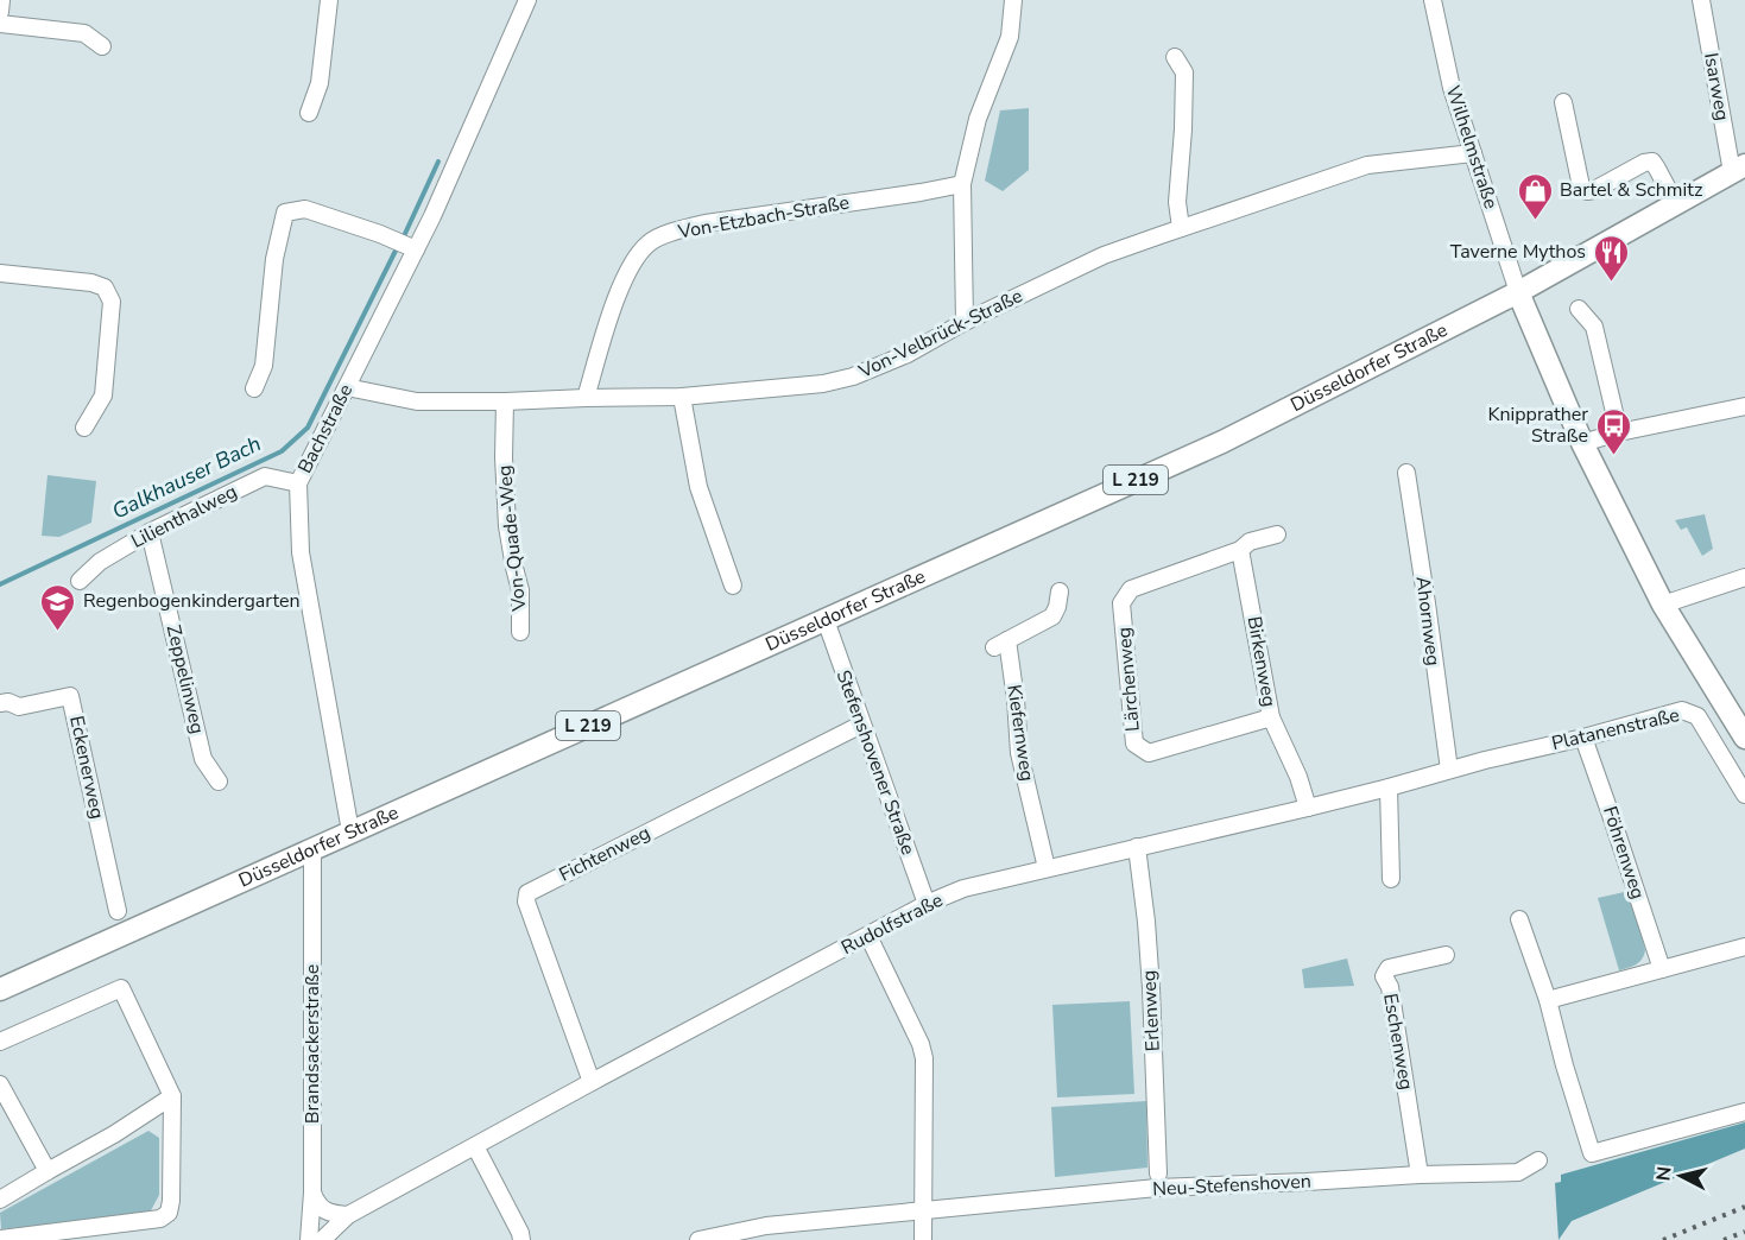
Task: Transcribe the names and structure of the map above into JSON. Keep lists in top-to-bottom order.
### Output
{
  "streets": {
    "main road": ["Düsseldorfer Straße", "L 219"],
    "street": [
      "Isarweg",
      "Wilhelmstraße",
      "Von-Etzbach-Straße",
      "Von-Velbrück-Straße",
      "Bachstraße",
      "Lilienthalweg",
      "Von-Quade-Weg",
      "Ahornweg",
      "Birkenweg",
      "Zeppelinweg",
      "Lärchenweg",
      "Platanenstraße",
      "Kiefernweg",
      "Stefenshovener Straße",
      "Eckenerweg",
      "Föhrenweg",
      "Fichtenweg",
      "Rudolfstraße",
      "Erlenweg",
      "Eschenweg",
      "Brandsackerstraße",
      "Neu-Stefenshoven"
    ]
  },
  "crossings": [
    ["Isarweg", "Düsseldorfer Straße"],
    ["Wilhelmstraße", "Von-Velbrück-Straße"],
    ["Wilhelmstraße", "Düsseldorfer Straße"],
    ["Von-Etzbach-Straße", "Von-Velbrück-Straße"],
    ["Von-Velbrück-Straße", "Bachstraße"],
    ["Von-Velbrück-Straße", "Von-Quade-Weg"],
    ["Düsseldorfer Straße", "Bachstraße"],
    ["Düsseldorfer Straße", "Stefenshovener Straße"],
    ["Düsseldorfer Straße", "Brandsackerstraße"],
    ["Bachstraße", "Lilienthalweg"],
    ["Lilienthalweg", "Zeppelinweg"],
    ["Ahornweg", "Rudolfstraße"],
    ["Birkenweg", "Lärchenweg"],
    ["Birkenweg", "Rudolfstraße"],
    ["Platanenstraße", "Föhrenweg"],
    ["Platanenstraße", "Rudolfstraße"],
    ["Kiefernweg", "Rudolfstraße"],
    ["Stefenshovener Straße", "Fichtenweg"],
    ["Stefenshovener Straße", "Rudolfstraße"],
    ["Fichtenweg", "Rudolfstraße"],
    ["Rudolfstraße", "Erlenweg"],
    ["Eschenweg", "Neu-Stefenshoven"]
  ],
  "water": ["Galkhauser Bach"],
  "places": {
    "shop": ["Bartel & Schmitz"],
    "restaurant": ["Taverne Mythos"],
    "bus stop": ["Knipprather Straße"],
    "school or university": ["Regenbogenkindergarten"]
  },
  "north": "left"
}
